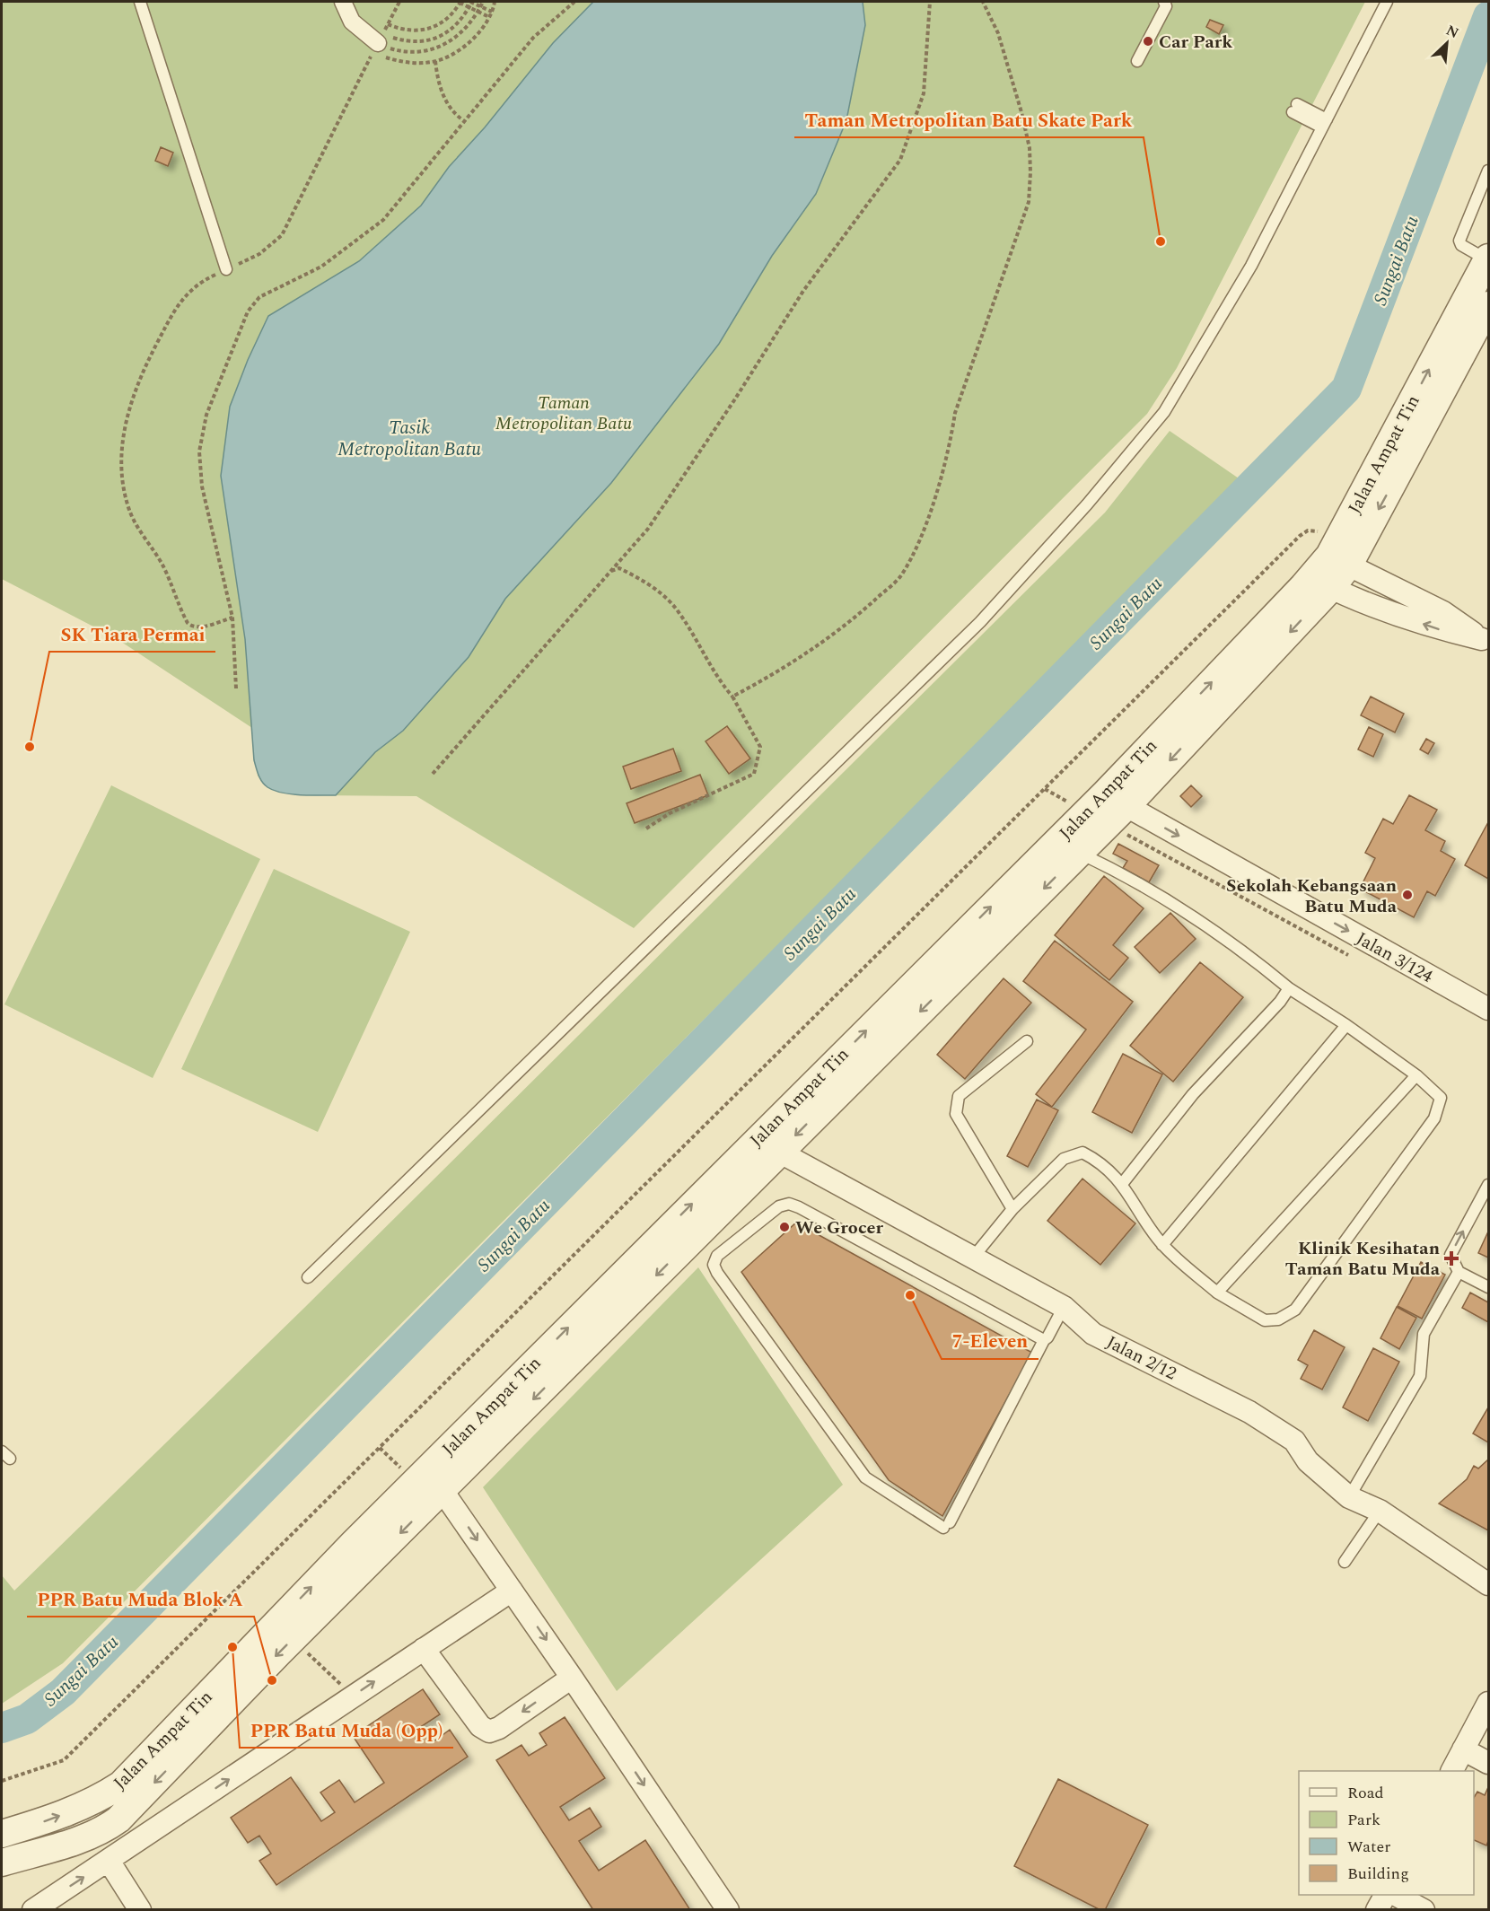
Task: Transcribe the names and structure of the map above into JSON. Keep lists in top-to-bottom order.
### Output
{
  "streets": {
    "street": ["Jalan Ampat Tin", "Jalan 3/124", "Jalan 2/12"]
  },
  "crossings": [
    ["Jalan Ampat Tin", "Jalan 3/124"],
    ["Jalan Ampat Tin", "Jalan 2/12"]
  ],
  "one_way": ["Jalan 3/124"],
  "water": ["Sungai Batu", "Tasik Metropolitan Batu"],
  "parks": ["Taman Metropolitan Batu"],
  "places": {
    "other": [
      "Car Park",
      "Taman Metropolitan Batu Skate Park",
      "SK Tiara Permai",
      "Sekolah Kebangsaan Batu Muda",
      "We Grocer",
      "7-Eleven",
      "PPR Batu Muda (Opp)",
      "PPR Batu Muda Blok A"
    ],
    "health": ["Klinik Kesihatan Taman Batu Muda"]
  },
  "legend": [
    "Road",
    "Park",
    "Water",
    "Building"
  ],
  "north": "top right"
}
